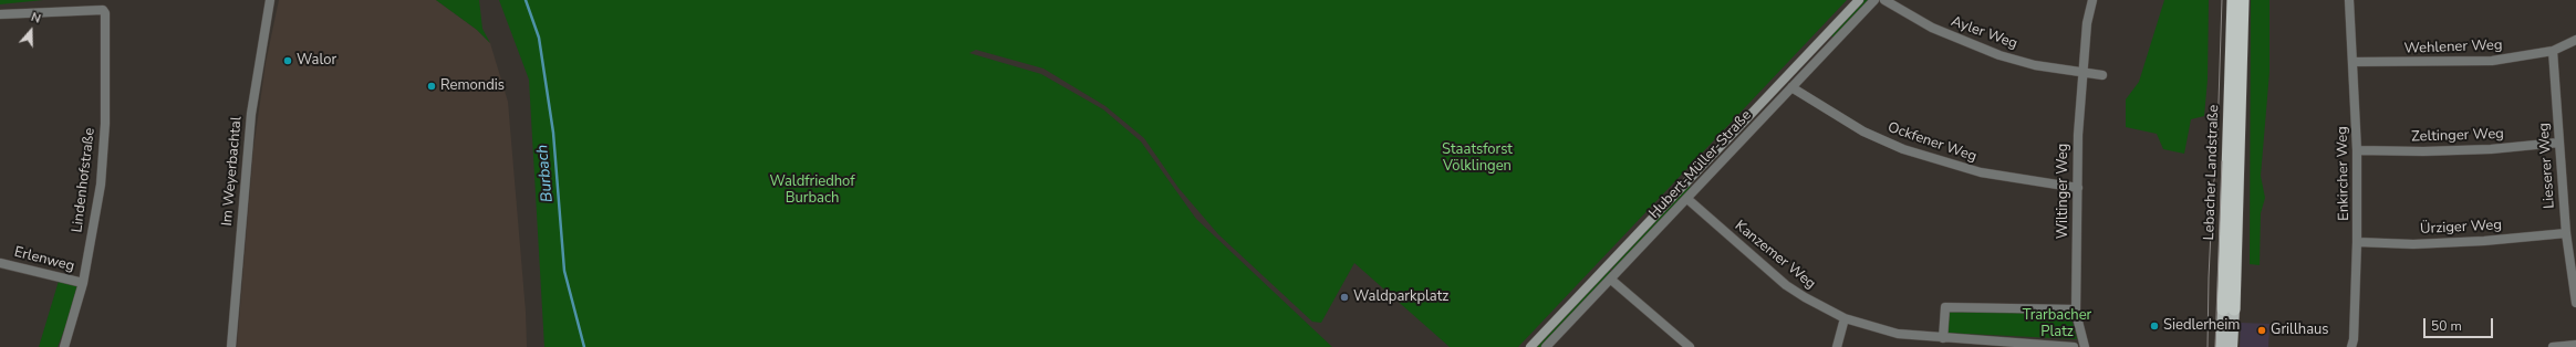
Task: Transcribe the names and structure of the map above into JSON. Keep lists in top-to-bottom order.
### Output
{
  "streets": {
    "highway": ["Lebacher Landstraße"],
    "main road": ["Hubert-Müller-Straße"],
    "street": [
      "Ayler Weg",
      "Wehlener Weg",
      "Zeltinger Weg",
      "Ockfener Weg",
      "Lieserer Weg",
      "Im Weyerbachtal",
      "Enkircher Weg",
      "Lindenhofstraße",
      "Wiltinger Weg",
      "Ürziger Weg",
      "Kanzemer Weg",
      "Erlenweg"
    ]
  },
  "crossings": [
    ["Ayler Weg", "Wiltinger Weg"],
    ["Wehlener Weg", "Lieserer Weg"],
    ["Wehlener Weg", "Enkircher Weg"],
    ["Zeltinger Weg", "Lieserer Weg"],
    ["Zeltinger Weg", "Enkircher Weg"],
    ["Ockfener Weg", "Hubert-Müller-Straße"],
    ["Ockfener Weg", "Wiltinger Weg"],
    ["Hubert-Müller-Straße", "Kanzemer Weg"],
    ["Lieserer Weg", "Ürziger Weg"],
    ["Enkircher Weg", "Ürziger Weg"],
    ["Lindenhofstraße", "Erlenweg"]
  ],
  "water": ["Burbach"],
  "parks": ["Staatsforst Völklingen", "Waldfriedhof Burbach", "Trarbacher Platz"],
  "places": [
    "Walor",
    "Remondis",
    "Waldparkplatz",
    "Siedlerheim",
    "Grillhaus"
  ],
  "scale_bar": "50 m",
  "north": "top"
}
